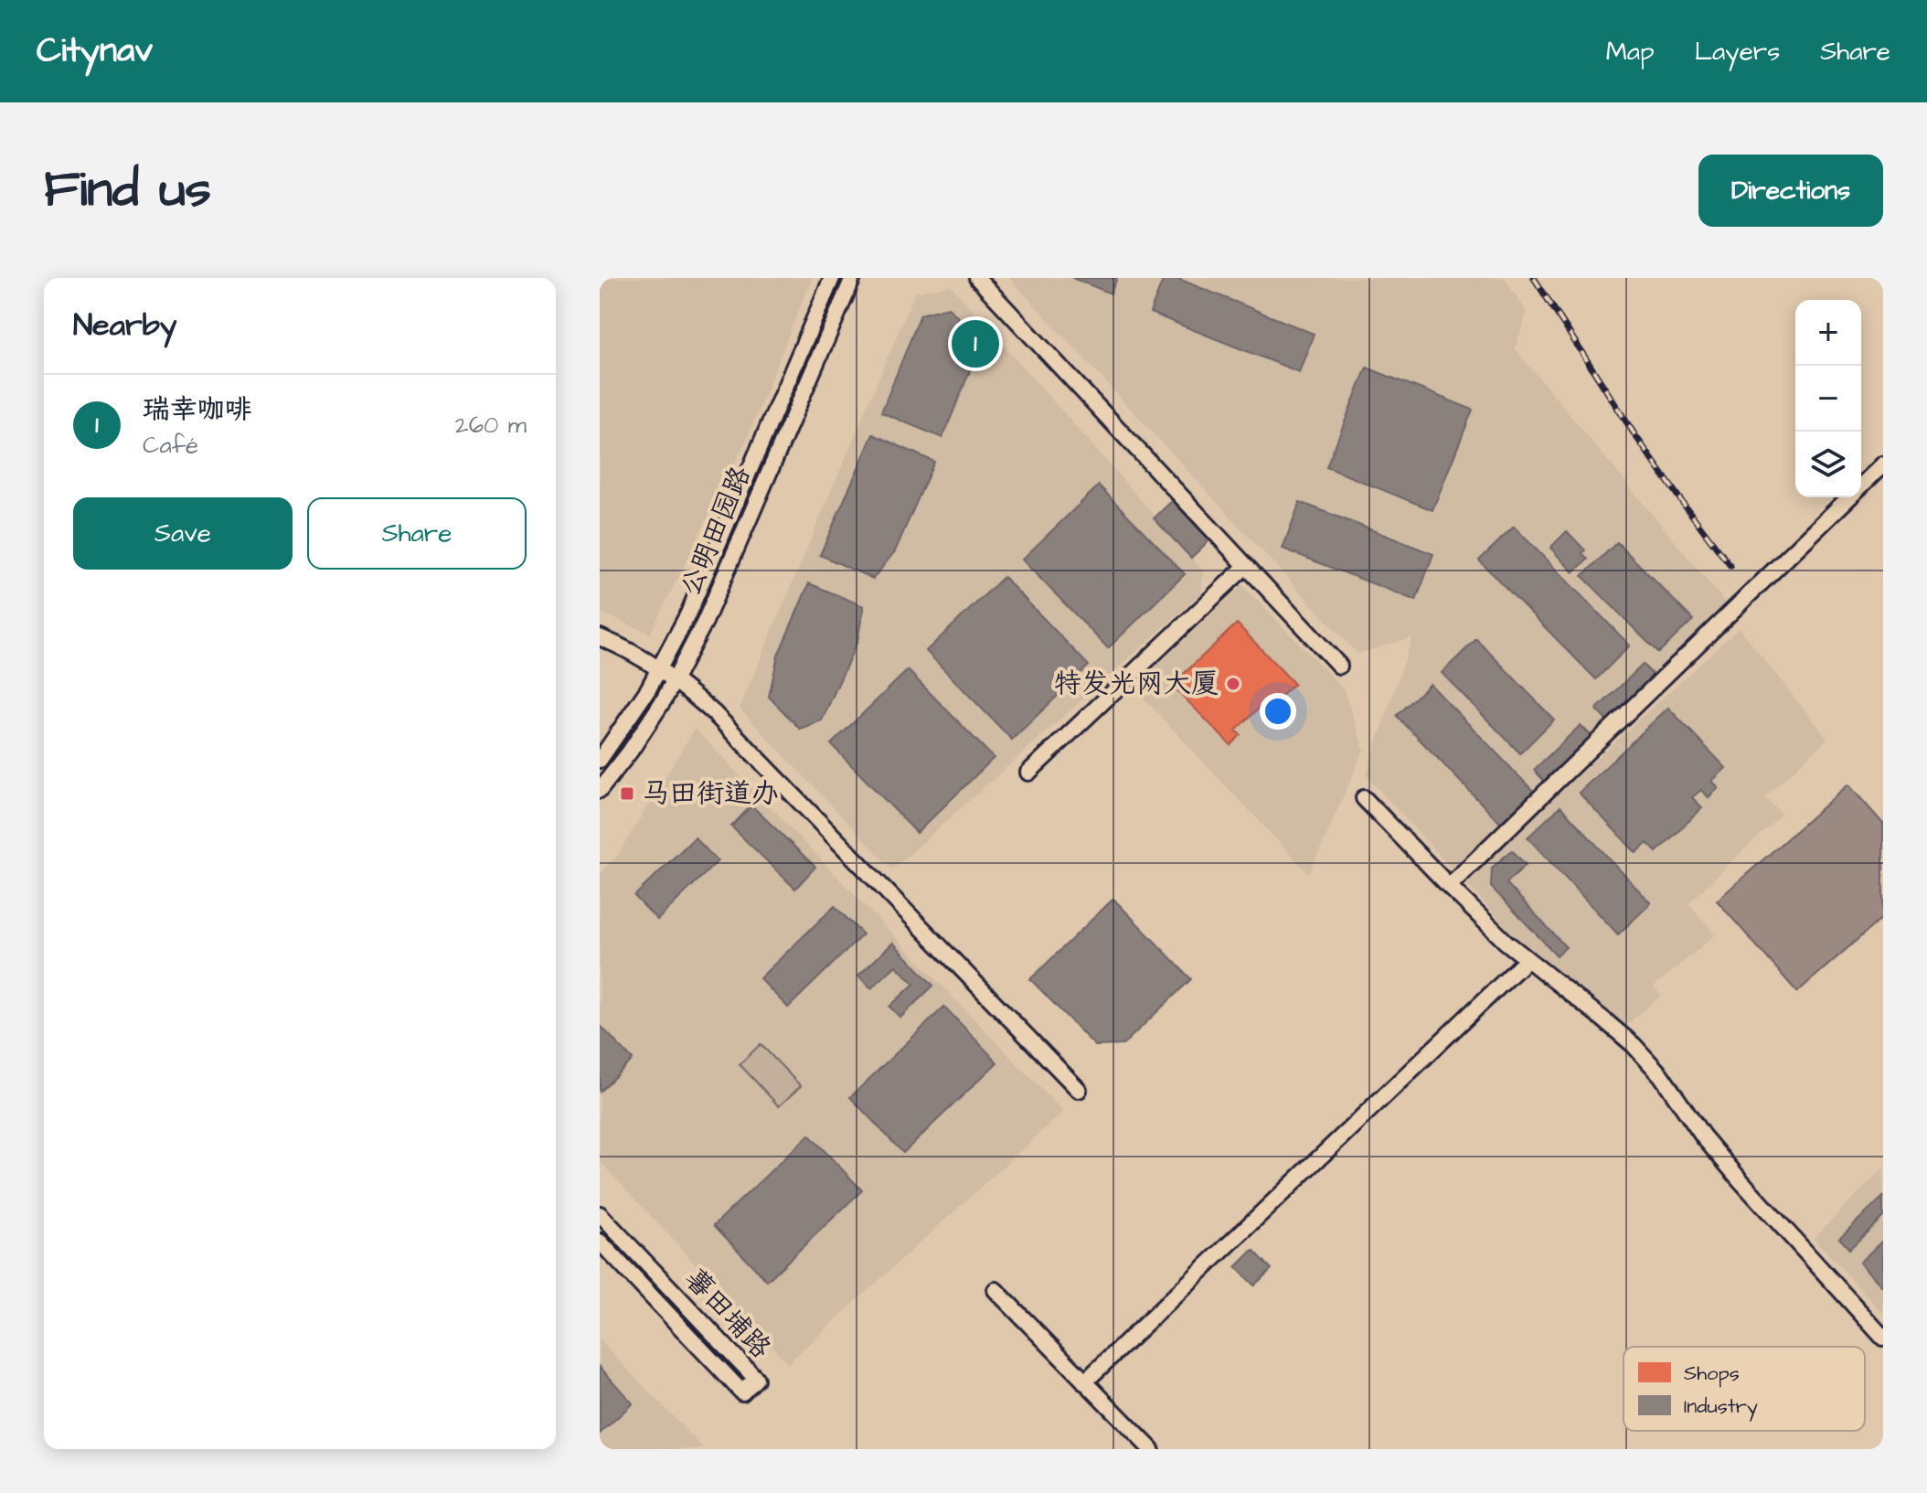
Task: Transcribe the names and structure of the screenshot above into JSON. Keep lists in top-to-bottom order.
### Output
{
  "streets": {
    "street": ["公明田园路", "薯田埔路"]
  },
  "places": {
    "other": ["特发光网大厦"],
    "transit": ["马田街道办"]
  },
  "legend": ["Shops", "Industry"],
  "page": {
    "header": "Citynav",
    "nav": ["Map", "Layers", "Share"],
    "title": "Find us",
    "buttons": [
      "Directions",
      ["Save", "Share"]
    ],
    "heading": "Nearby",
    "map_buttons": ["+", "−"],
    "pins": "1",
    "list": [
      {
        "mark": "1",
        "name": "瑞幸咖啡",
        "note": "Café",
        "value": "260 m"
      }
    ]
  }
}
